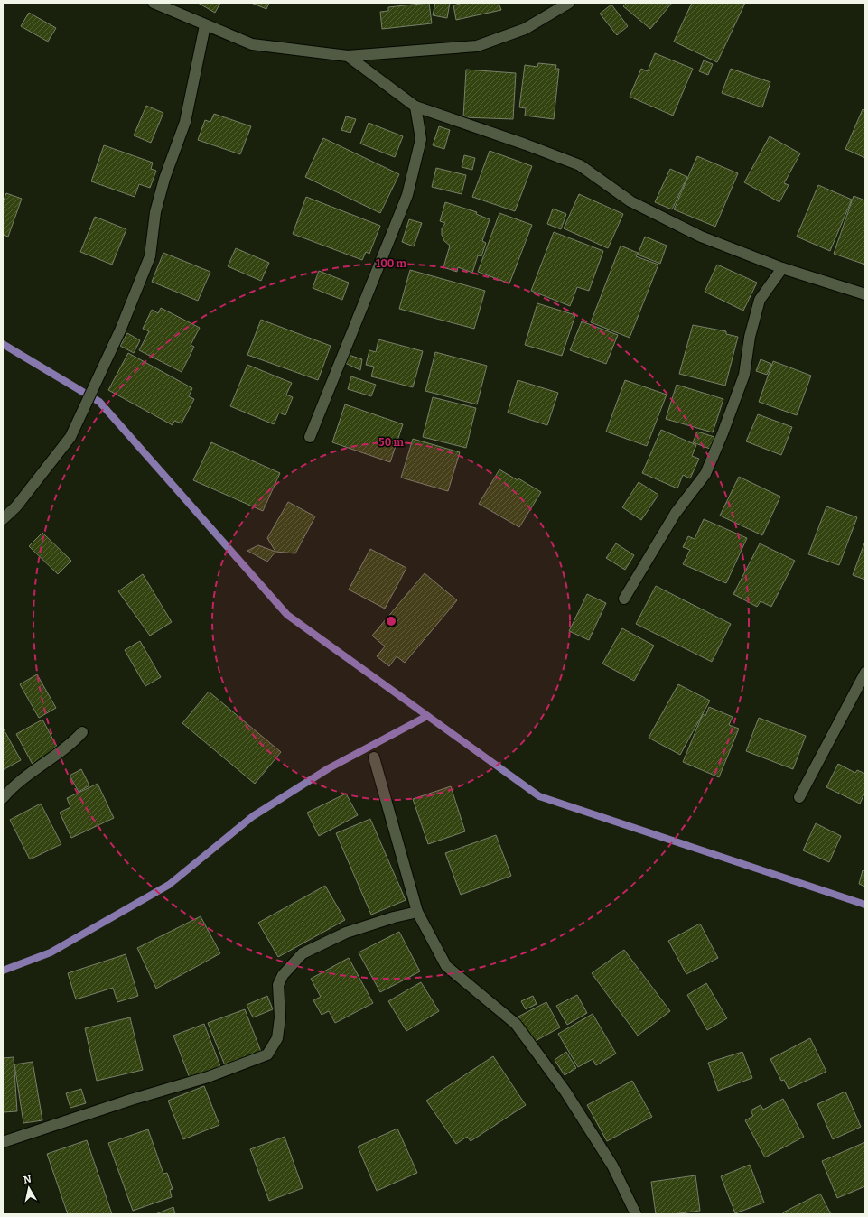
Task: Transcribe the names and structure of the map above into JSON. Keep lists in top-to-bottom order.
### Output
{
  "north": "top",
  "rings": ["100 m", "50 m"]
}
